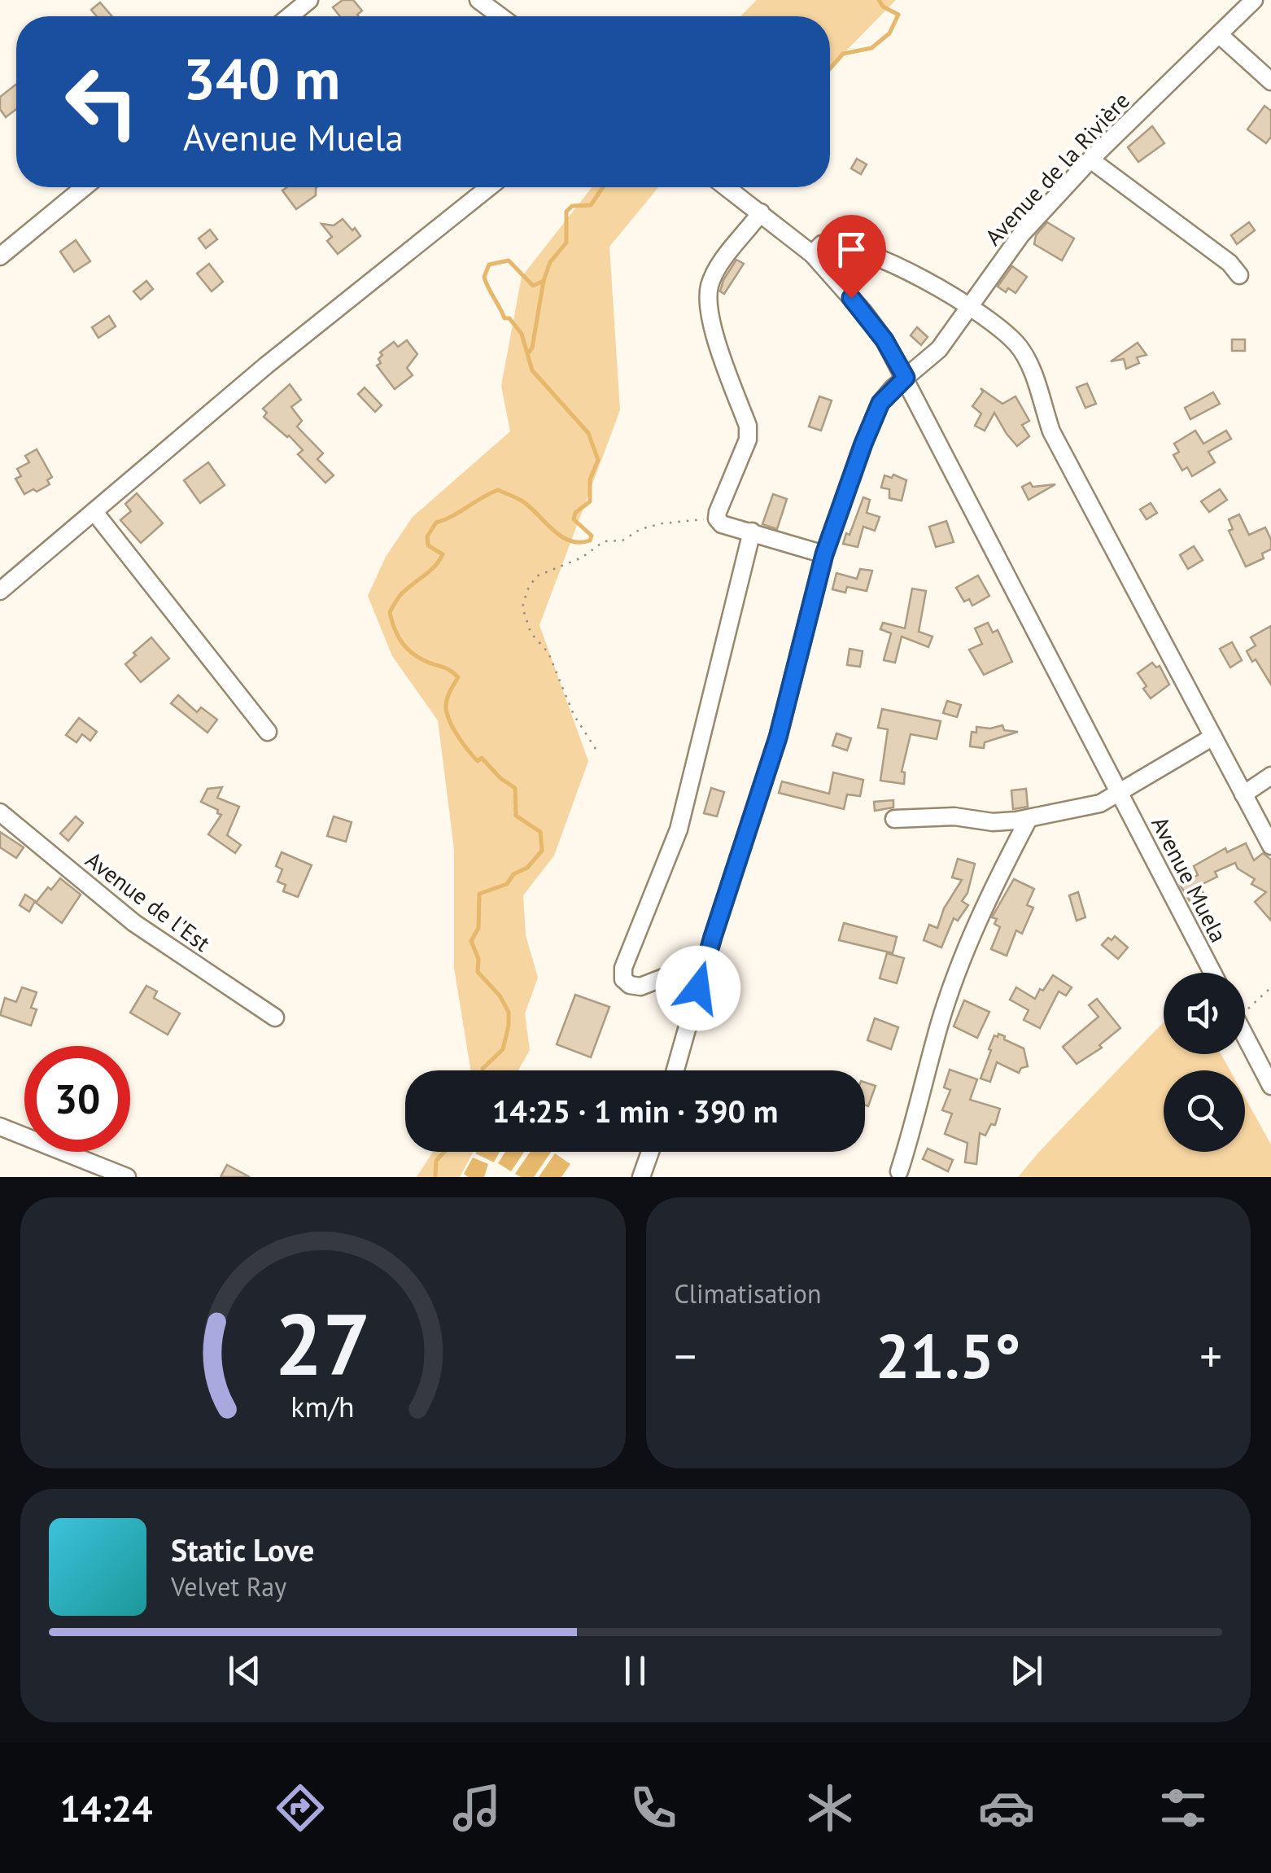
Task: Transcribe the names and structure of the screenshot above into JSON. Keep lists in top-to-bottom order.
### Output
{
  "streets": {
    "street": ["Avenue de la Rivière", "Avenue Muela", "Avenue de l'Est"]
  },
  "crossings": [
    ["Avenue de la Rivière", "Avenue Muela"]
  ],
  "page": {
    "turn": ["340 m", "Avenue Muela"],
    "limit": "30",
    "trip": "14:25 · 1 min · 390 m",
    "tile": "Climatisation",
    "heat": ["−", "21.5°", "+"],
    "song": ["Static Love", "Velvet Ray"],
    "tabs": "14:24",
    "gauge": ["27", "km/h"]
  }
}
